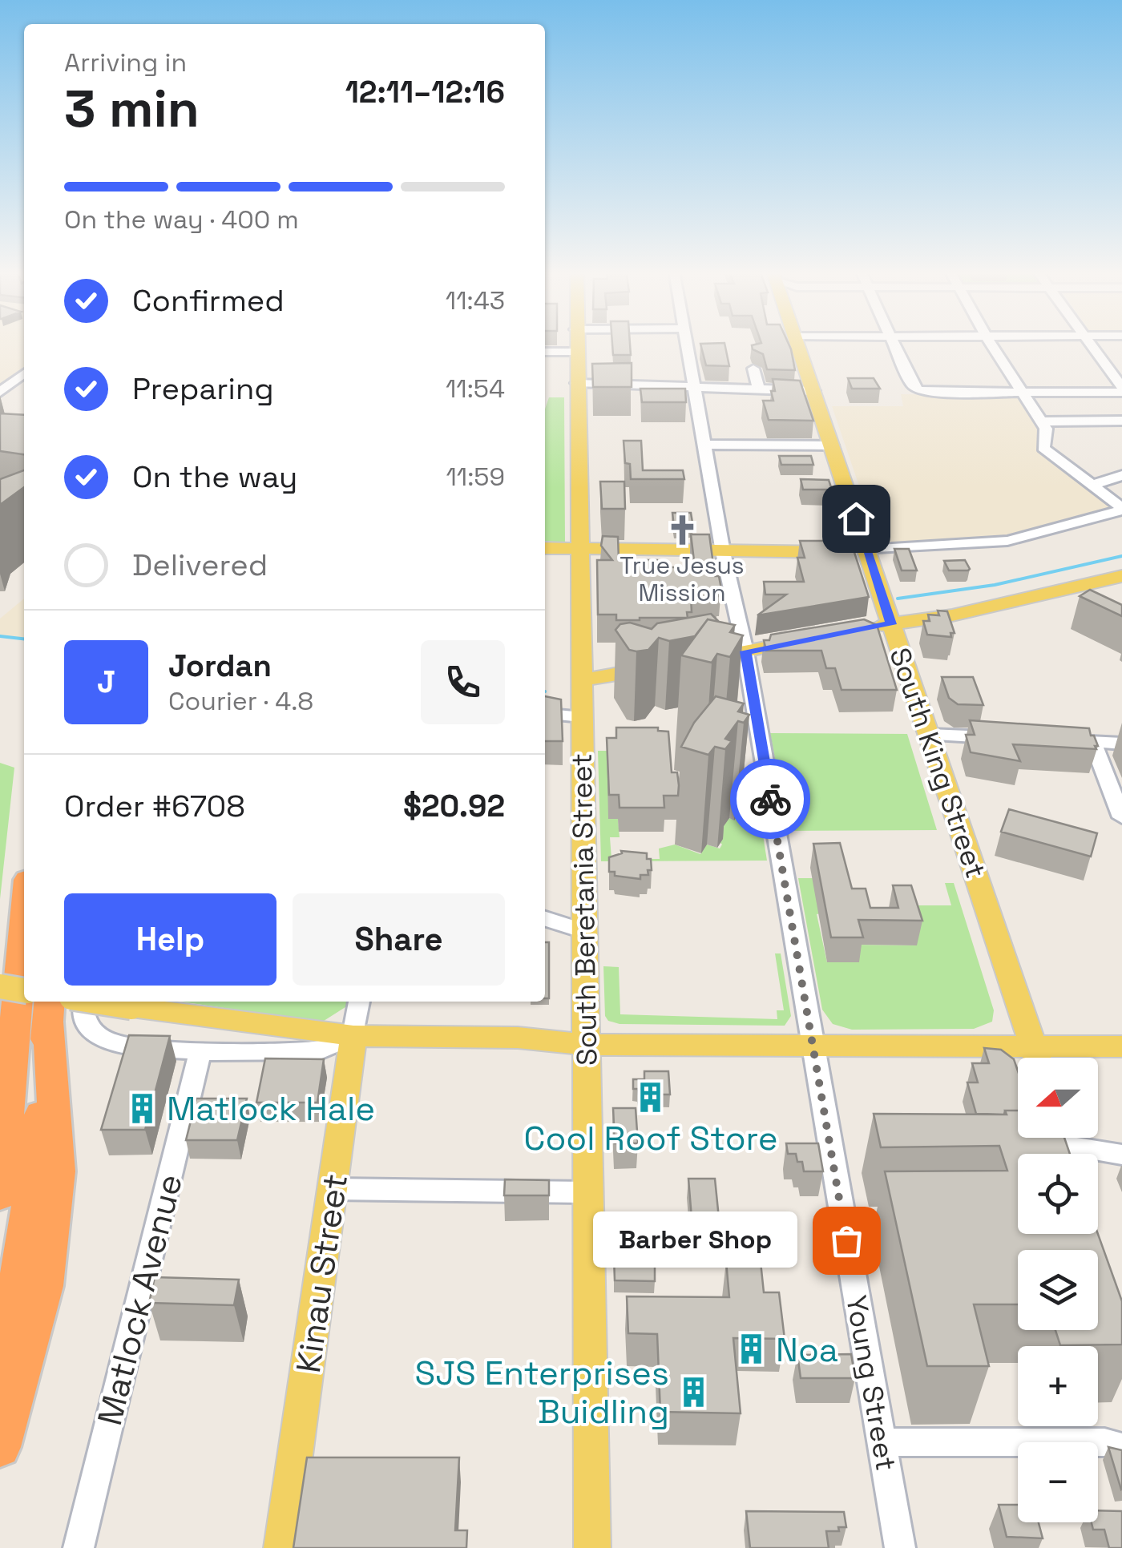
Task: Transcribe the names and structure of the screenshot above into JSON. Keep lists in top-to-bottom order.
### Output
{
  "streets": {
    "main road": ["South King Street", "South Beretania Street", "Kinau Street"],
    "street": ["Matlock Avenue", "Young Street"]
  },
  "places": {
    "church": ["True Jesus Mission"],
    "building": [
      "Cool Roof Store",
      "Matlock Hale",
      "Noa",
      "SJS Enterprises Buidling"
    ],
    "other": ["Barber Shop"]
  },
  "north": "left",
  "page": {
    "heading": ["3 min", "Arriving in", "12:11–12:16"],
    "panel": [
      "Jordan",
      "Courier · 4.8",
      "Order #6708",
      "$20.92"
    ],
    "bar": "On the way · 400 m",
    "list": [
      ["Confirmed", "11:43"],
      ["Preparing", "11:54"],
      ["On the way", "11:59"],
      "Delivered"
    ],
    "round": "J",
    "buttons": ["Help", "Share"],
    "map_buttons": ["+", "−"],
    "bubble": "Barber Shop"
  }
}
